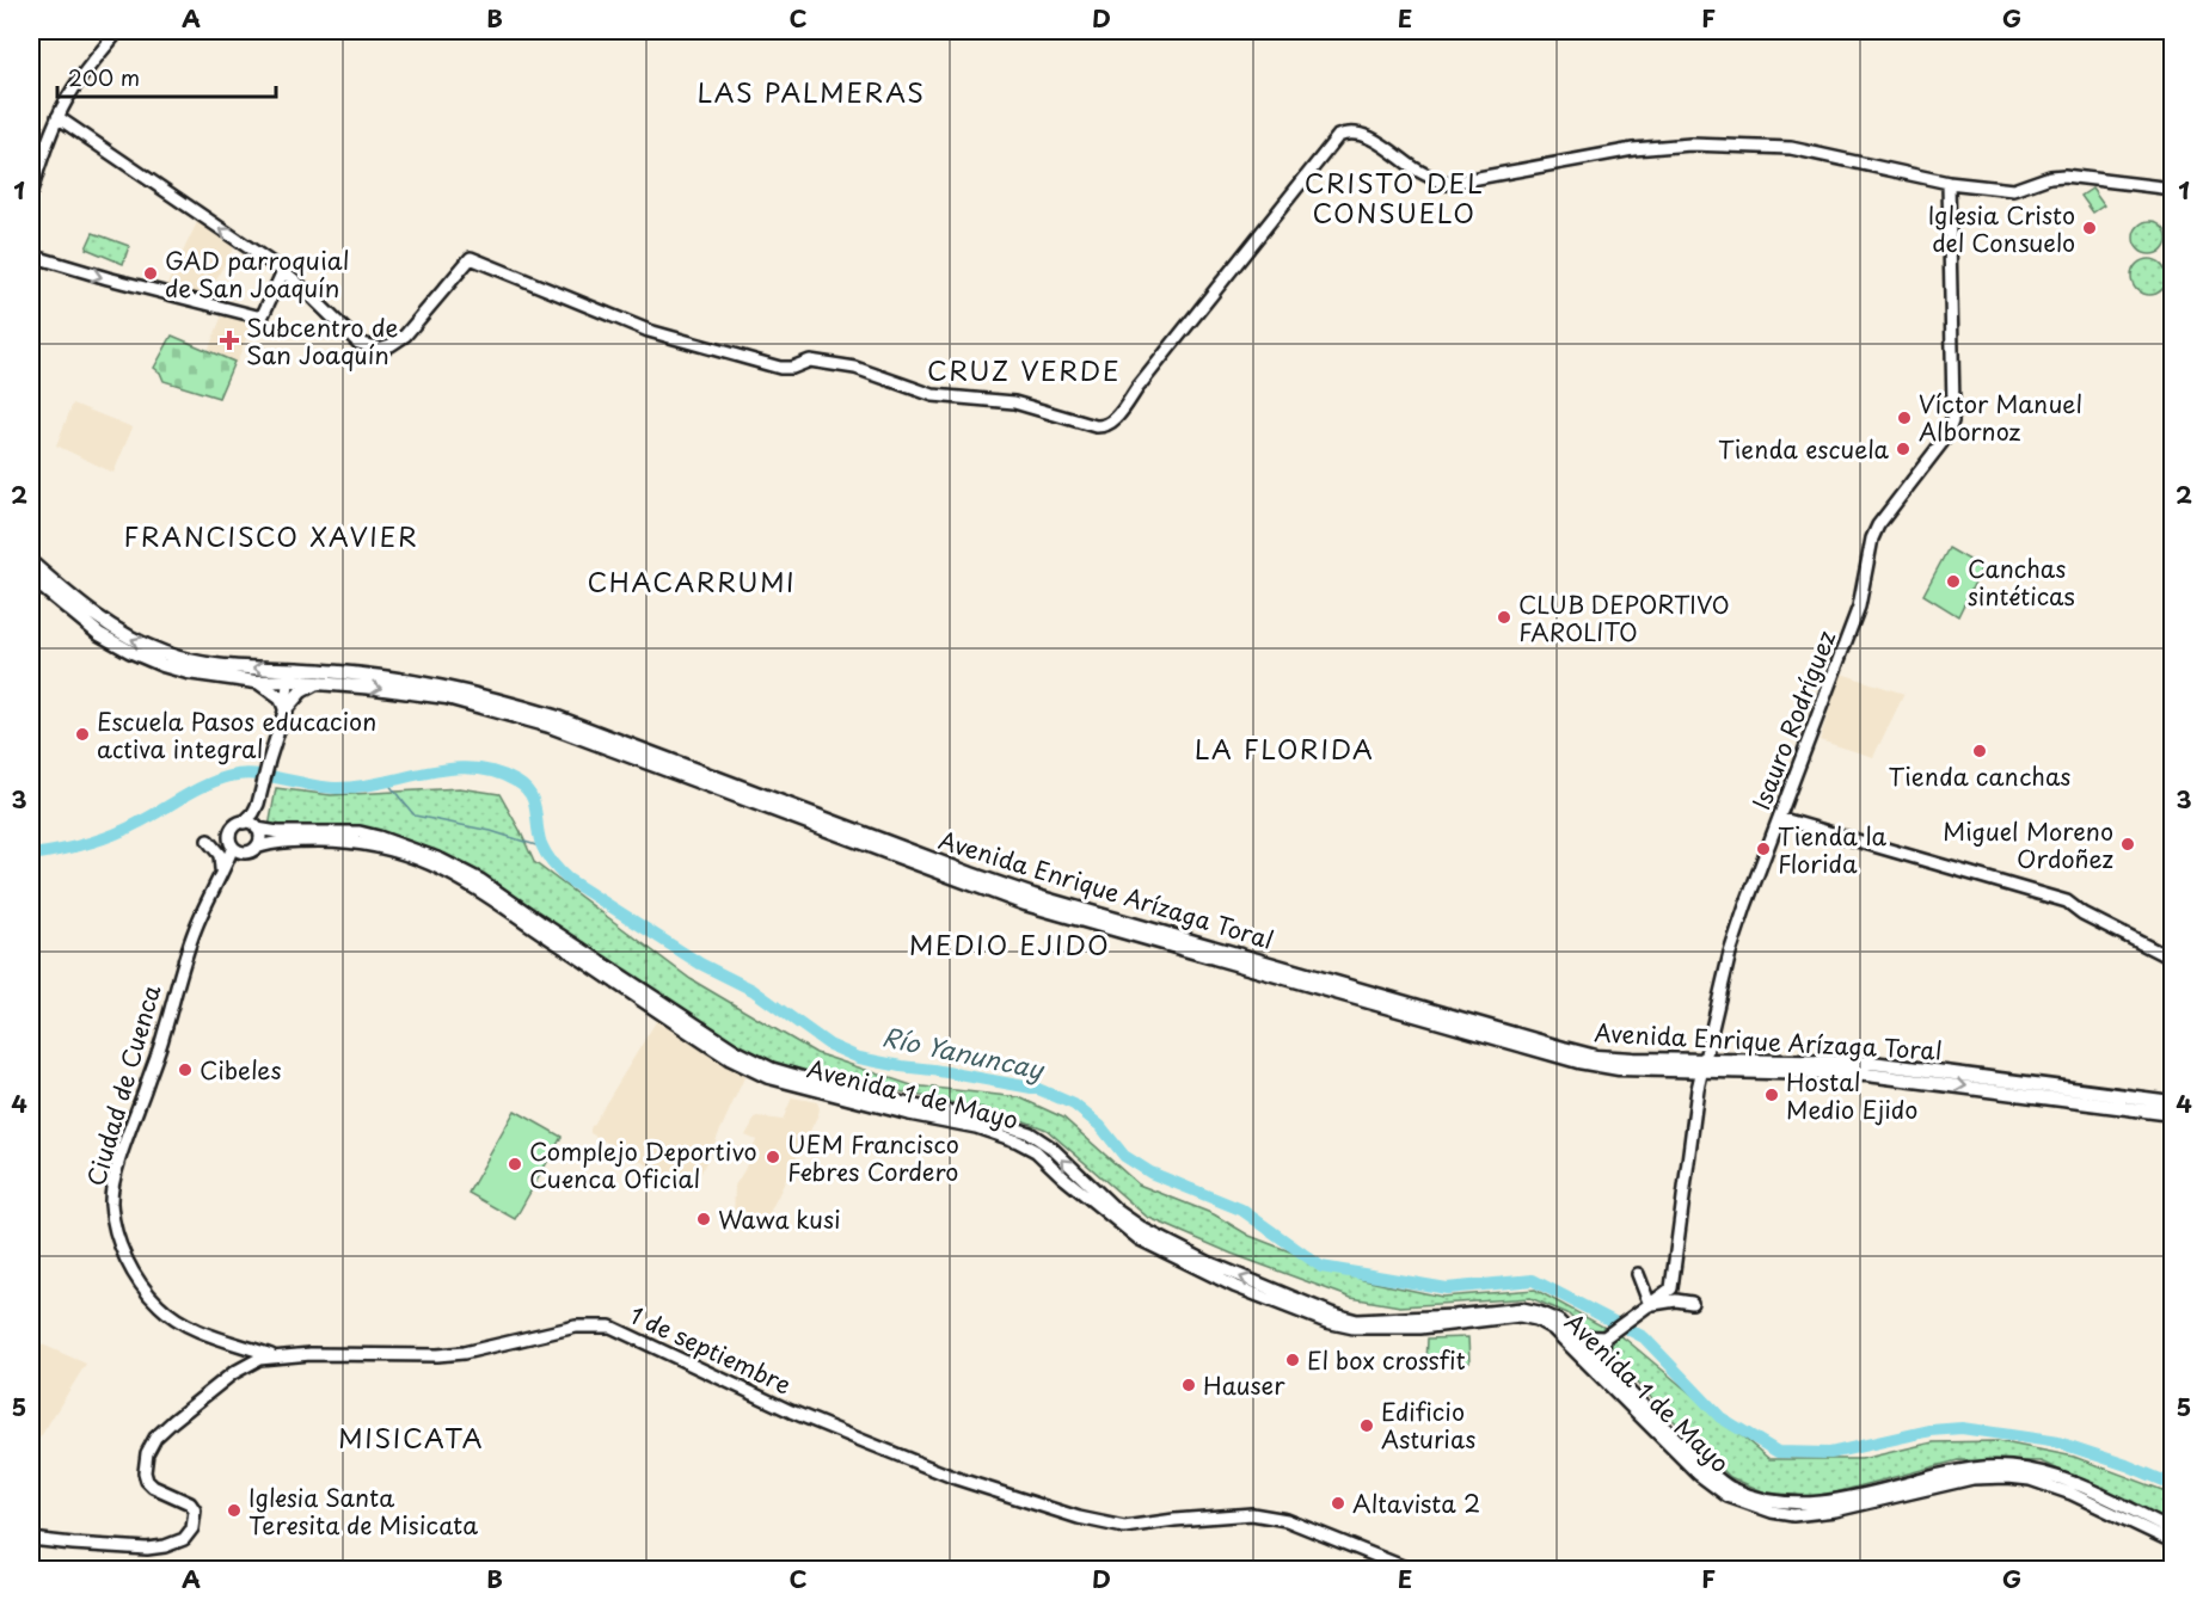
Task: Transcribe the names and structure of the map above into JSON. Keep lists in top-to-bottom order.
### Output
{
  "streets": {
    "main road": ["Avenida Enrique Arízaga Toral"],
    "street": [
      "Isauro Rodríguez",
      "Ciudad de Cuenca",
      "Avenida 1 de Mayo",
      "1 de septiembre"
    ]
  },
  "crossings": [
    ["Isauro Rodríguez", "Avenida Enrique Arízaga Toral"],
    ["Ciudad de Cuenca", "Avenida 1 de Mayo"],
    ["Ciudad de Cuenca", "1 de septiembre"]
  ],
  "districts": [
    "LAS PALMERAS",
    "CRISTO DEL CONSUELO",
    "CRUZ VERDE",
    "FRANCISCO XAVIER",
    "CHACARRUMI",
    "LA FLORIDA",
    "MEDIO EJIDO",
    "MISICATA"
  ],
  "water": ["Río Yanuncay"],
  "places": {
    "other": [
      "Iglesia Cristo del Consuelo",
      "GAD parroquial de San Joaquín",
      "Víctor Manuel Albornoz",
      "Tienda escuela",
      "Canchas sintéticas",
      "CLUB DEPORTIVO FAROLITO",
      "Escuela Pasos educacion activa integral",
      "Tienda canchas",
      "Miguel Moreno Ordoñez",
      "Tienda la Florida",
      "Cibeles",
      "Hostal Medio Ejido",
      "UEM Francisco Febres Cordero",
      "Complejo Deportivo Cuenca Oficial",
      "Wawa kusi",
      "El box crossfit",
      "Hauser",
      "Edificio Asturias",
      "Altavista 2",
      "Iglesia Santa Teresita de Misicata"
    ],
    "health": ["Subcentro de San Joaquín"]
  },
  "scale_bar": "200 m",
  "grid": {
    "columns": [
      "A",
      "B",
      "C",
      "D",
      "E",
      "F",
      "G"
    ],
    "rows": [
      "1",
      "2",
      "3",
      "4",
      "5"
    ]
  }
}
